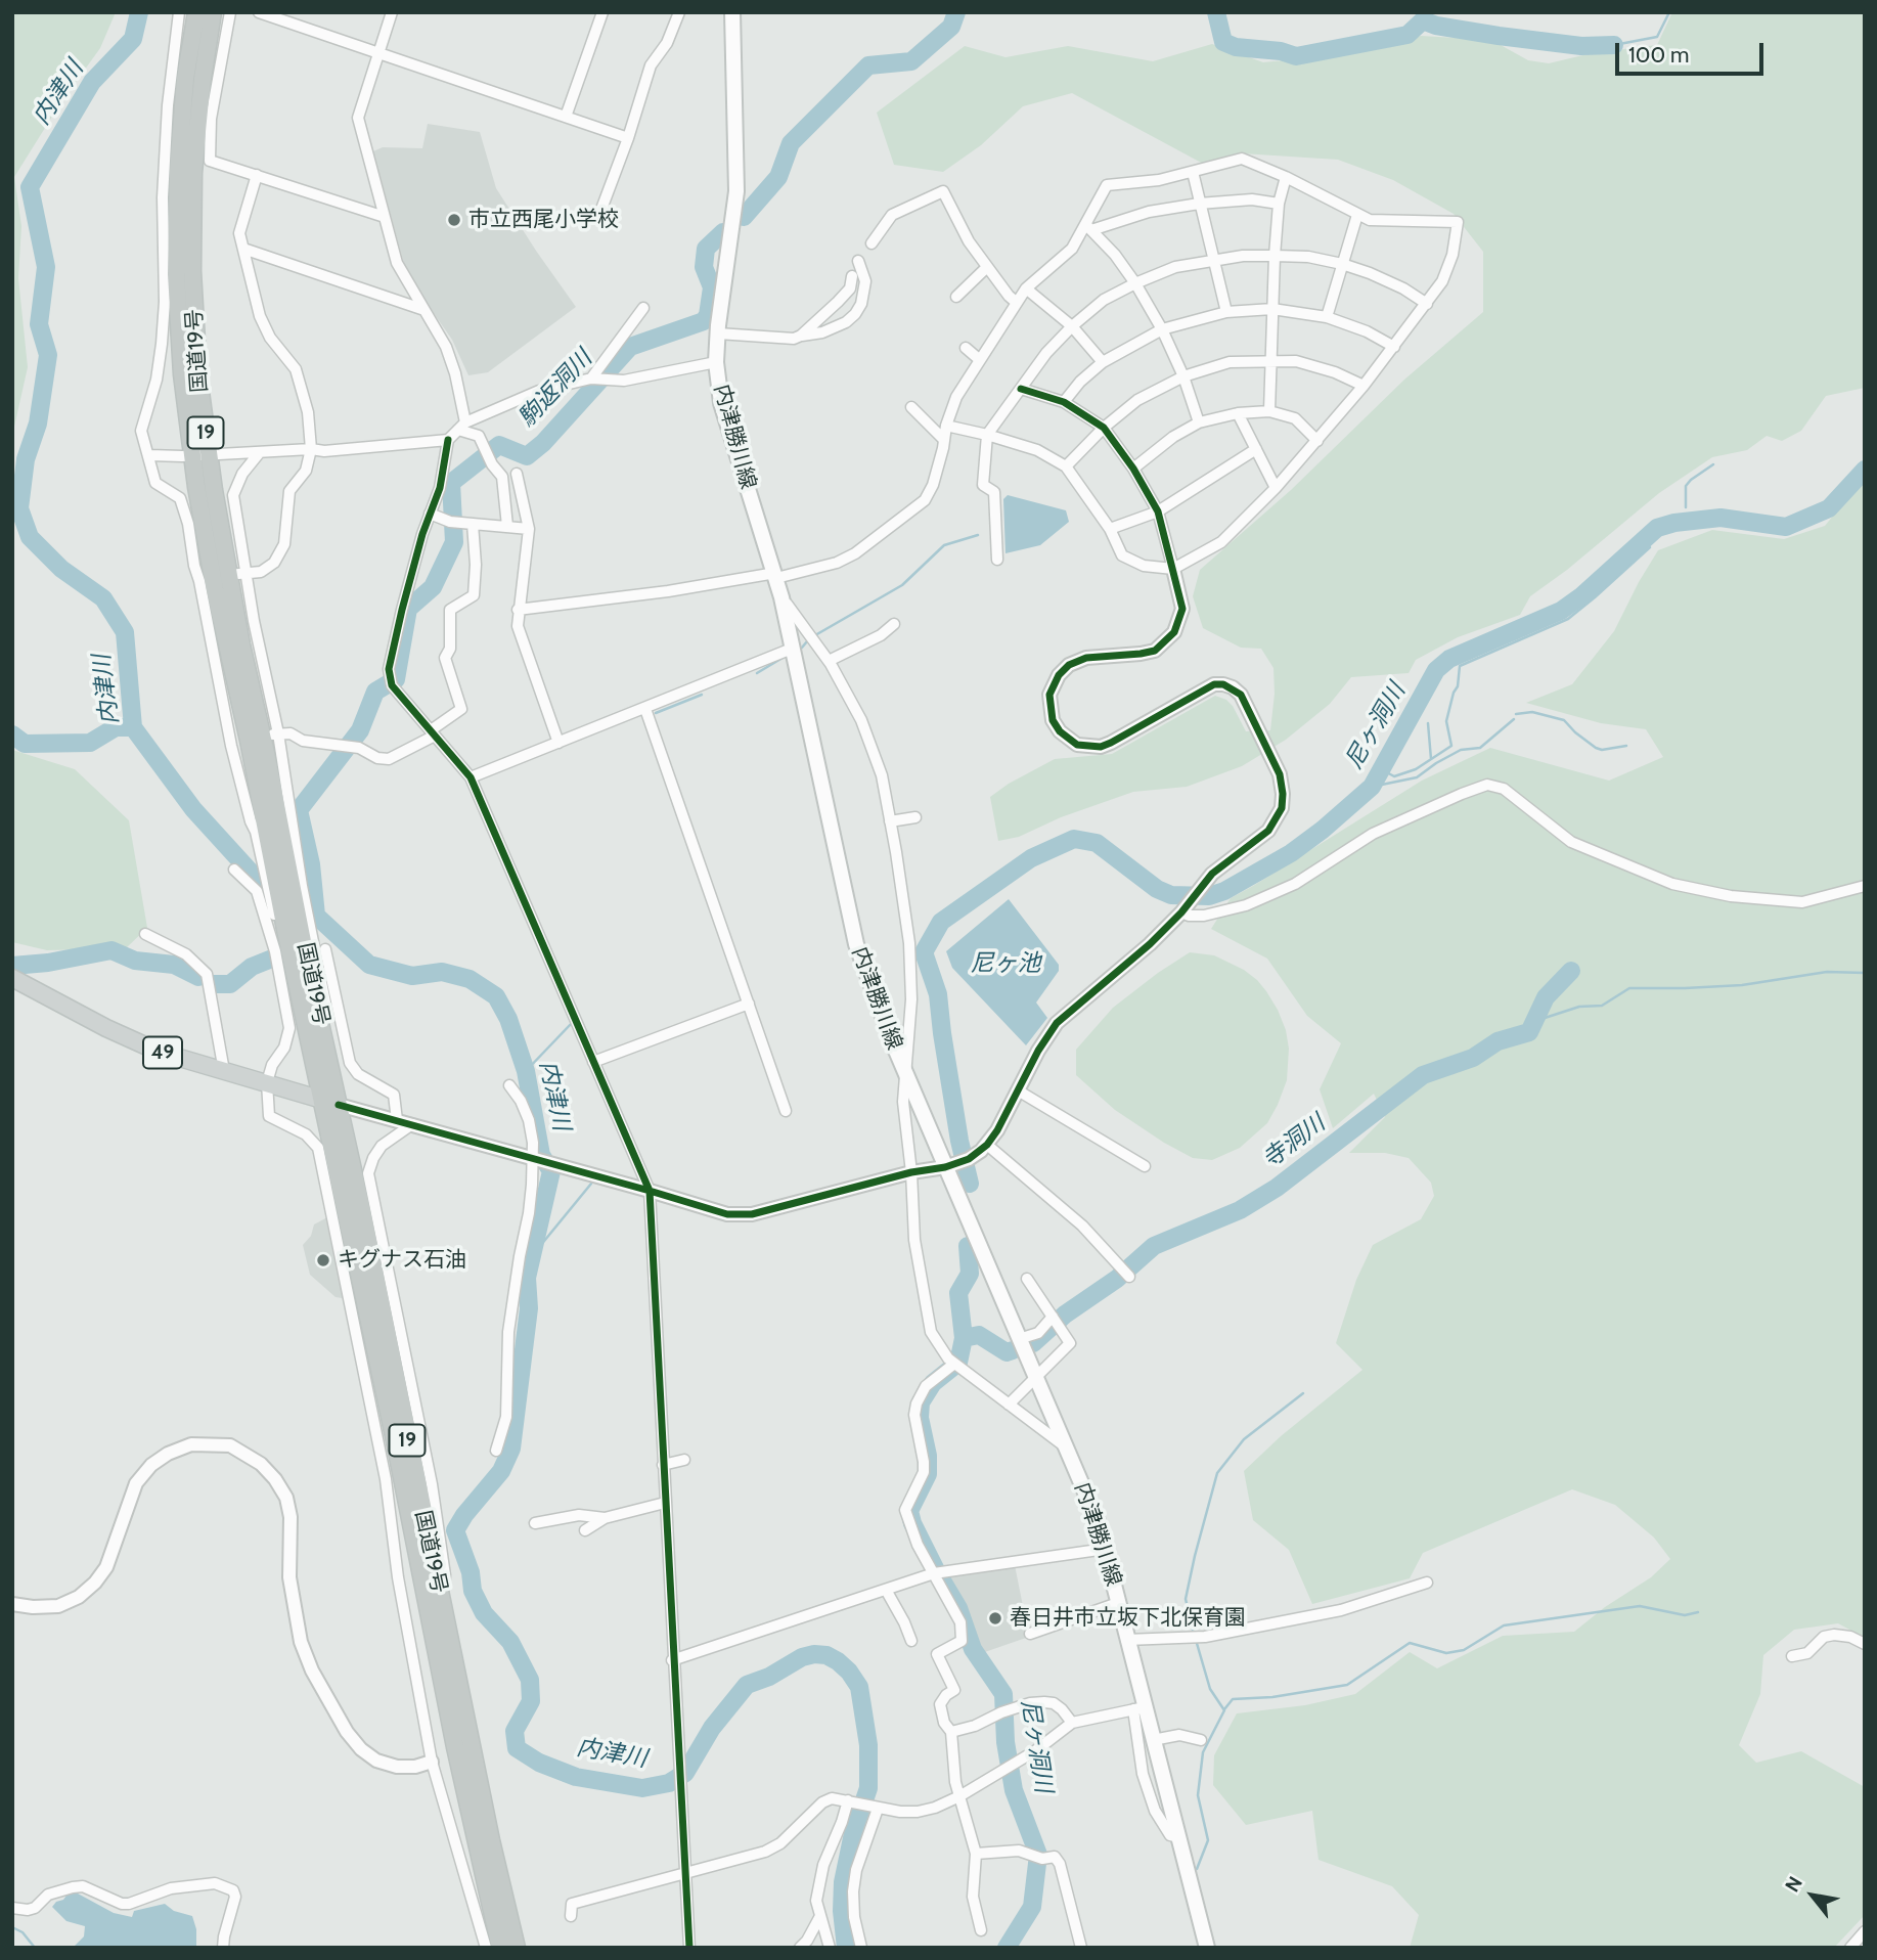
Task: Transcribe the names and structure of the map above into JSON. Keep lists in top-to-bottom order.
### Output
{
  "streets": {
    "highway": ["国道19号", "19"],
    "main road": ["内津勝川線", "49"]
  },
  "crossings": [
    ["国道19号", "49"]
  ],
  "water": [
    "内津川",
    "駒返洞川",
    "尼ヶ洞川",
    "尼ヶ池",
    "寺洞川"
  ],
  "places": ["市立西尾小学校", "キグナス石油", "春日井市立坂下北保育園"],
  "scale_bar": "100 m",
  "north": "top left"
}
